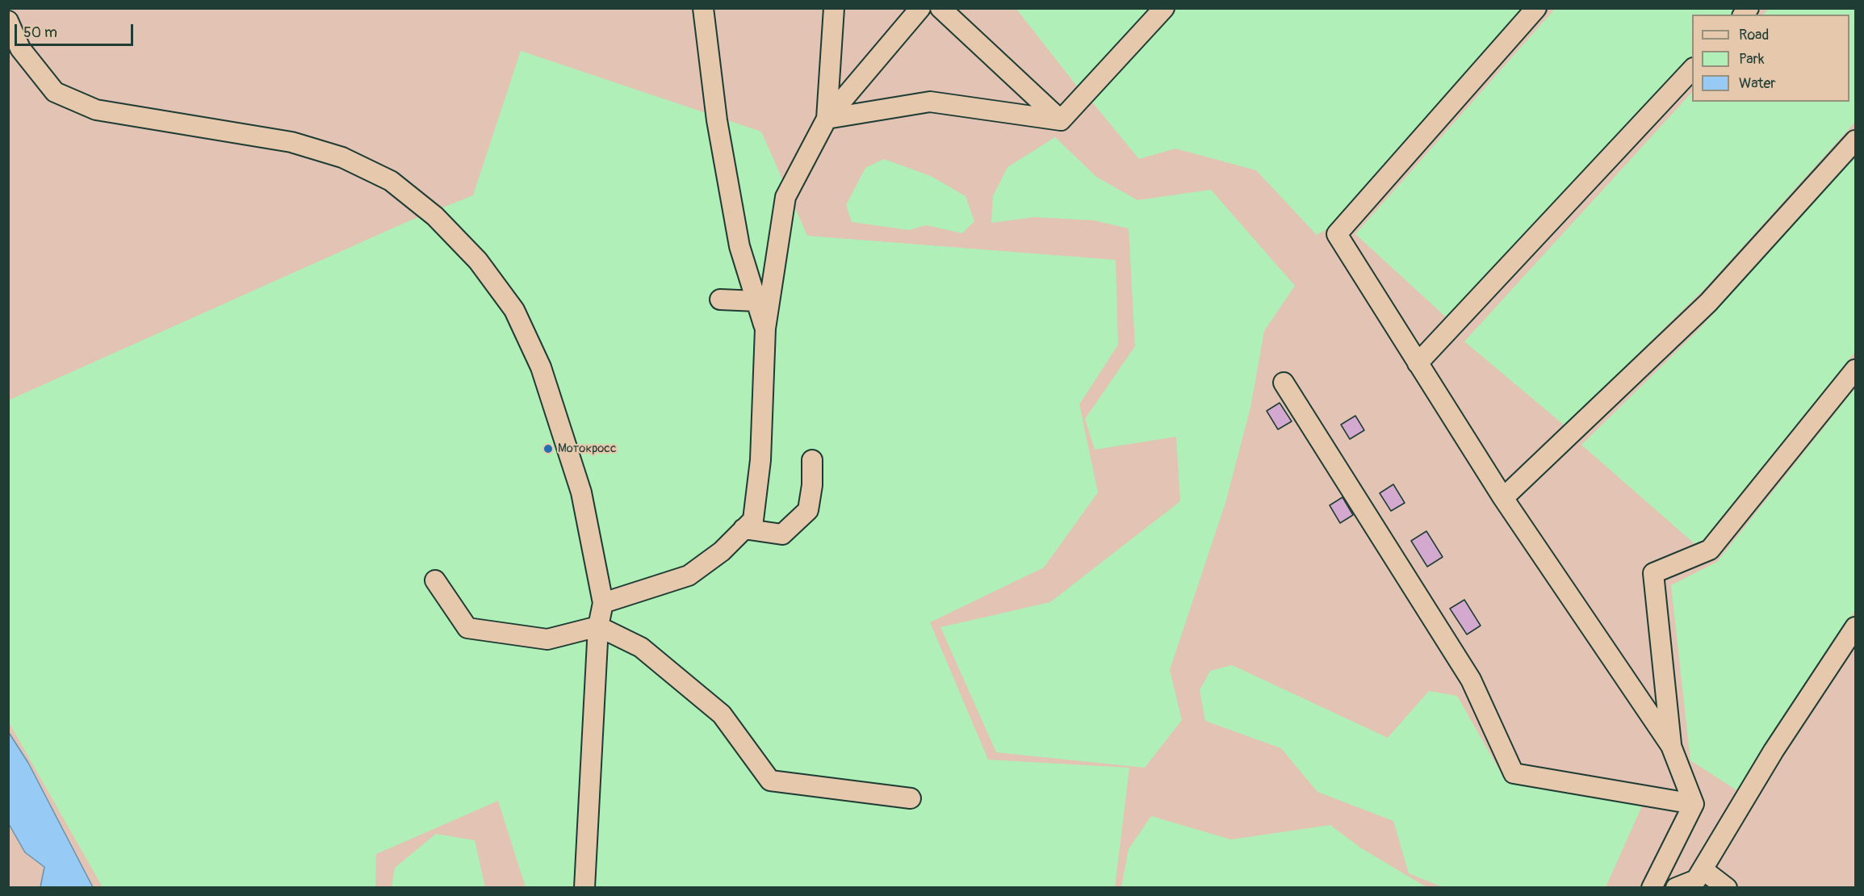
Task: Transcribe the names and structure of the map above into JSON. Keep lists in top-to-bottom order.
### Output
{
  "places": ["Мотокросс"],
  "legend": ["Road", "Park", "Water"],
  "scale_bar": "50 m"
}
